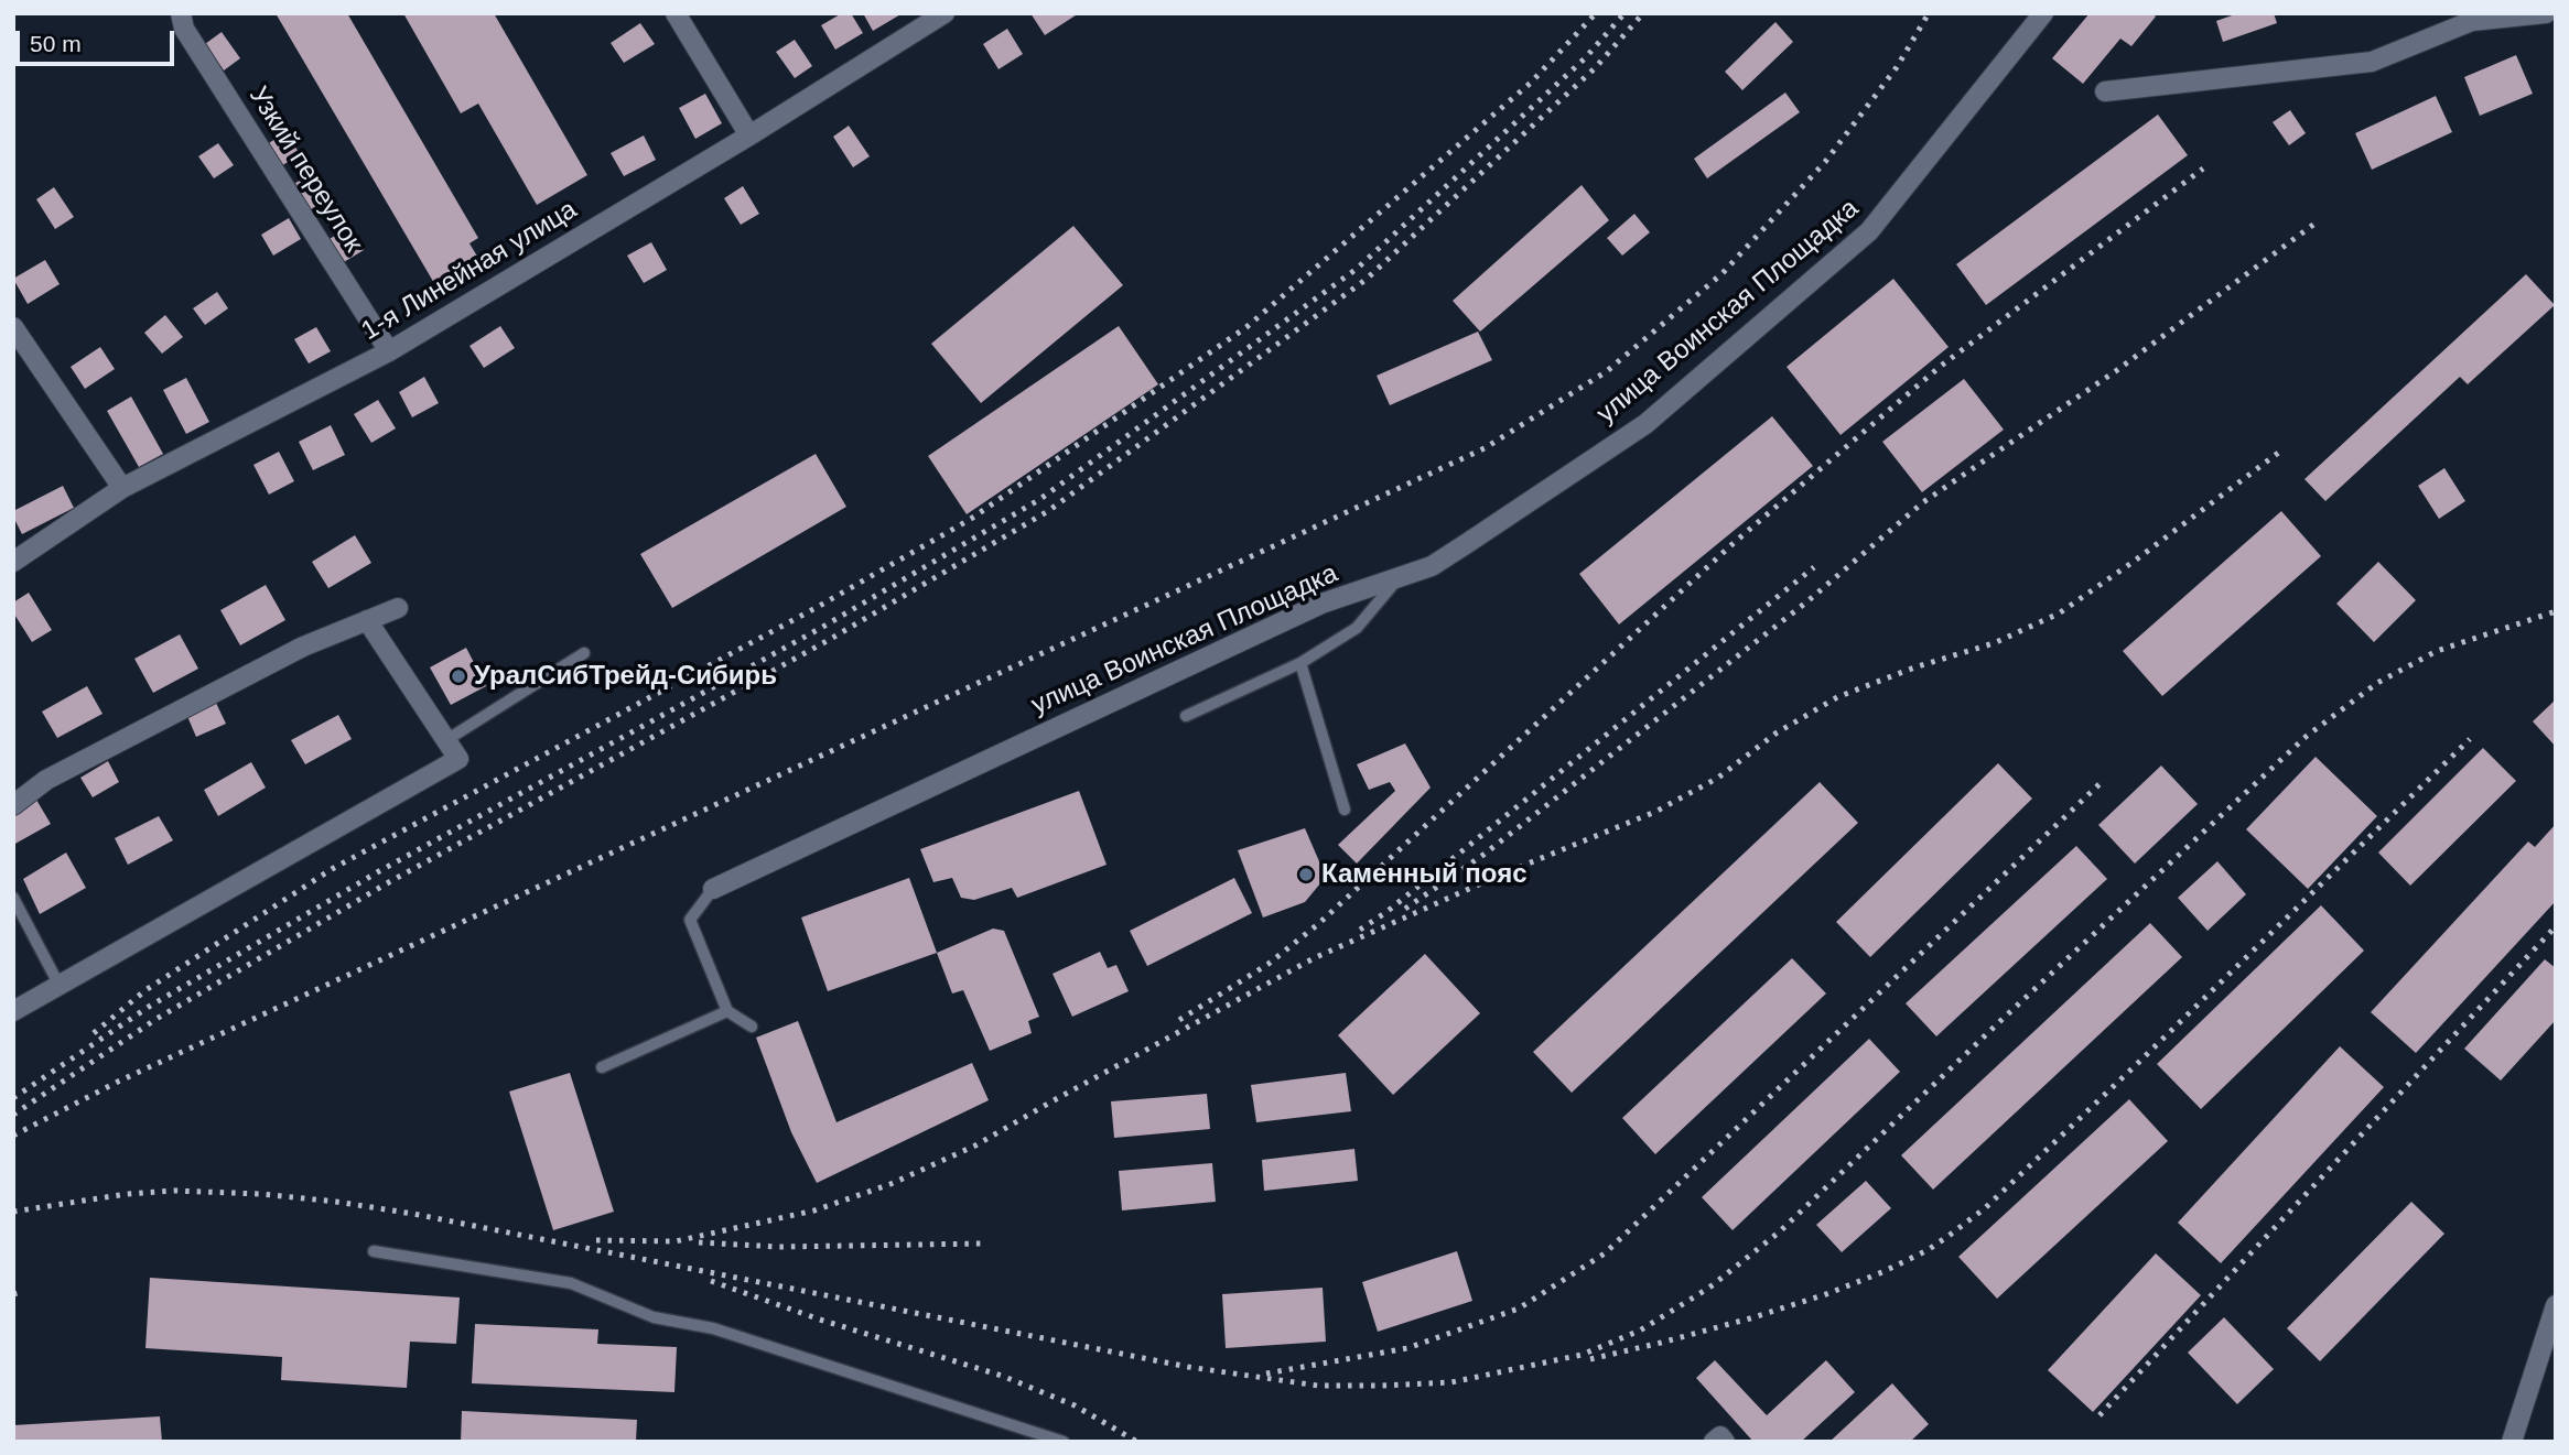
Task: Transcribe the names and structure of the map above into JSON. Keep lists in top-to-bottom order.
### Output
{
  "streets": {
    "street": ["Узкий переулок", "1-я Линейная улица", "улица Воинская Площадка"]
  },
  "crossings": [
    ["Узкий переулок", "1-я Линейная улица"]
  ],
  "places": ["УралСибТрейд-Сибирь", "Каменный пояс"],
  "scale_bar": "50 m"
}
